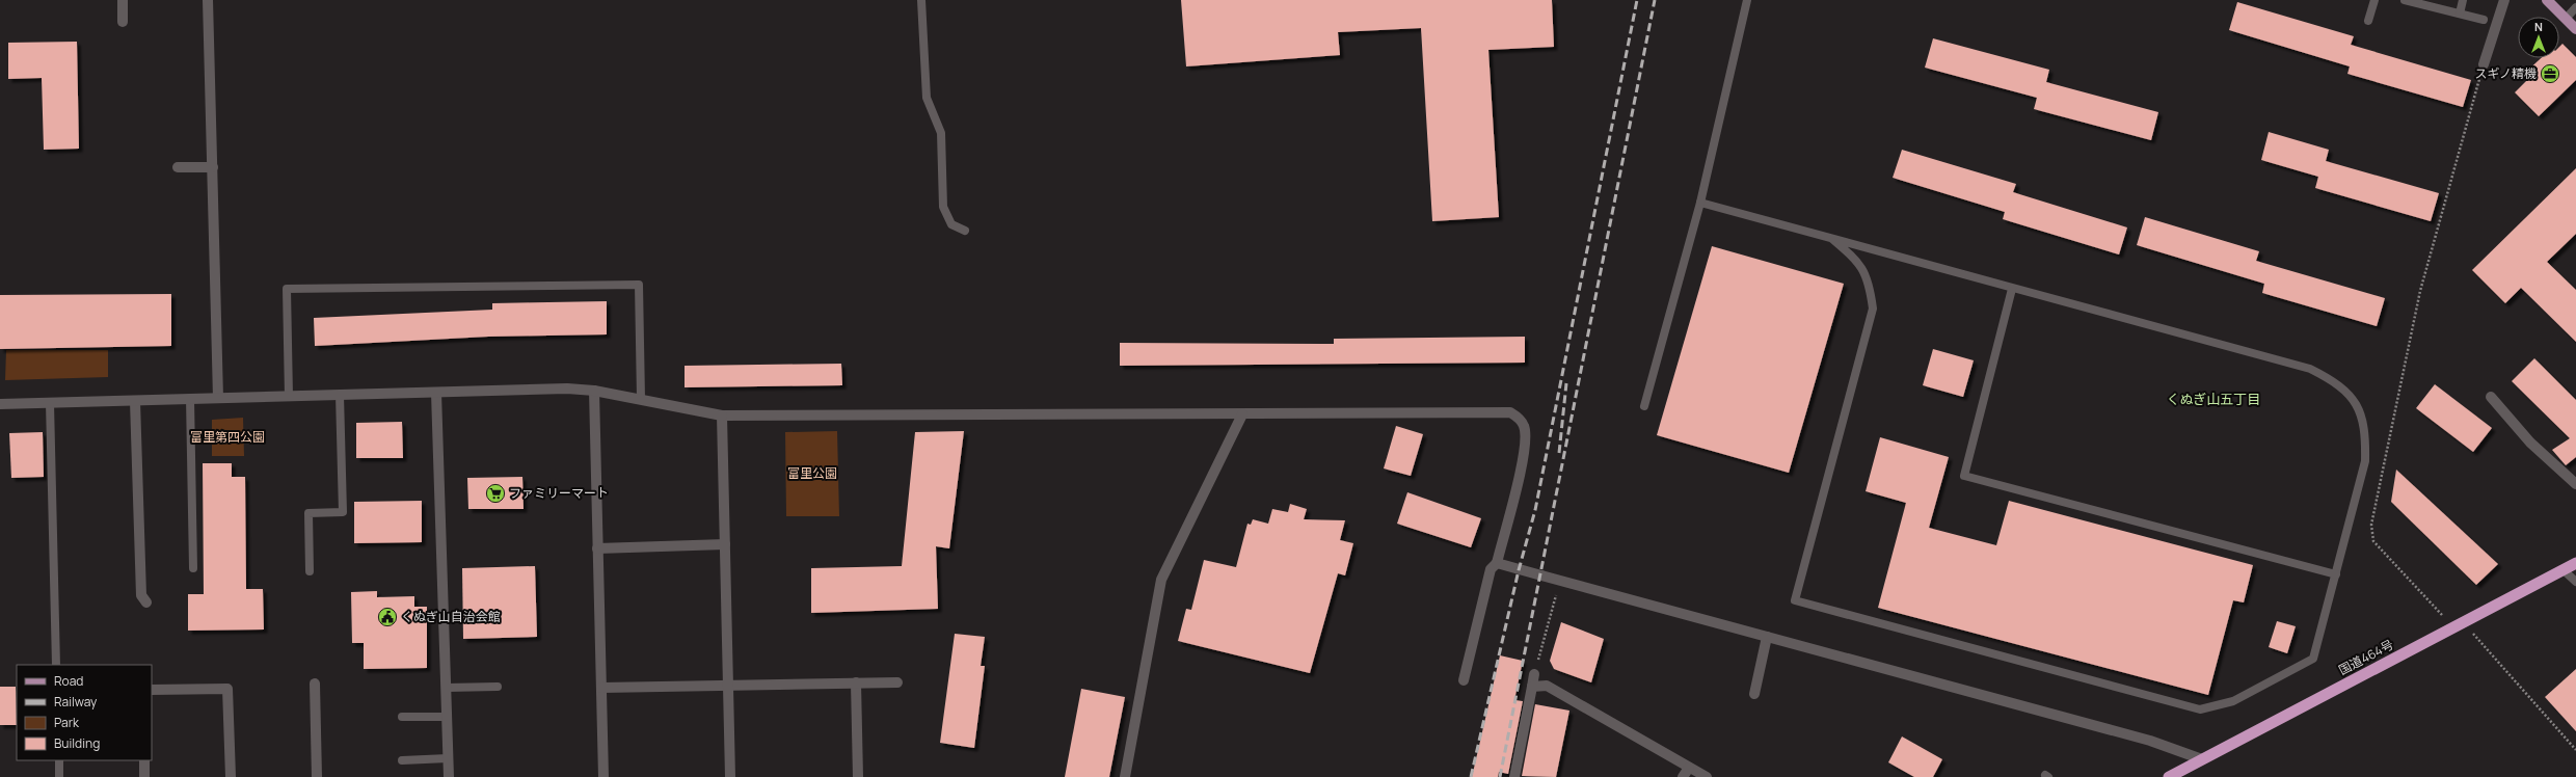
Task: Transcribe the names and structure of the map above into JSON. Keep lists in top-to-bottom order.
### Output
{
  "streets": {
    "highway": ["国道464号"]
  },
  "districts": ["くぬぎ山五丁目"],
  "parks": ["富里第四公園", "富里公園"],
  "places": {
    "office": ["スギノ精機"],
    "supermarket": ["ファミリーマート"],
    "public building": ["くぬぎ山自治会館"]
  },
  "legend": [
    "Road",
    "Railway",
    "Park",
    "Building"
  ],
  "north": "top"
}
